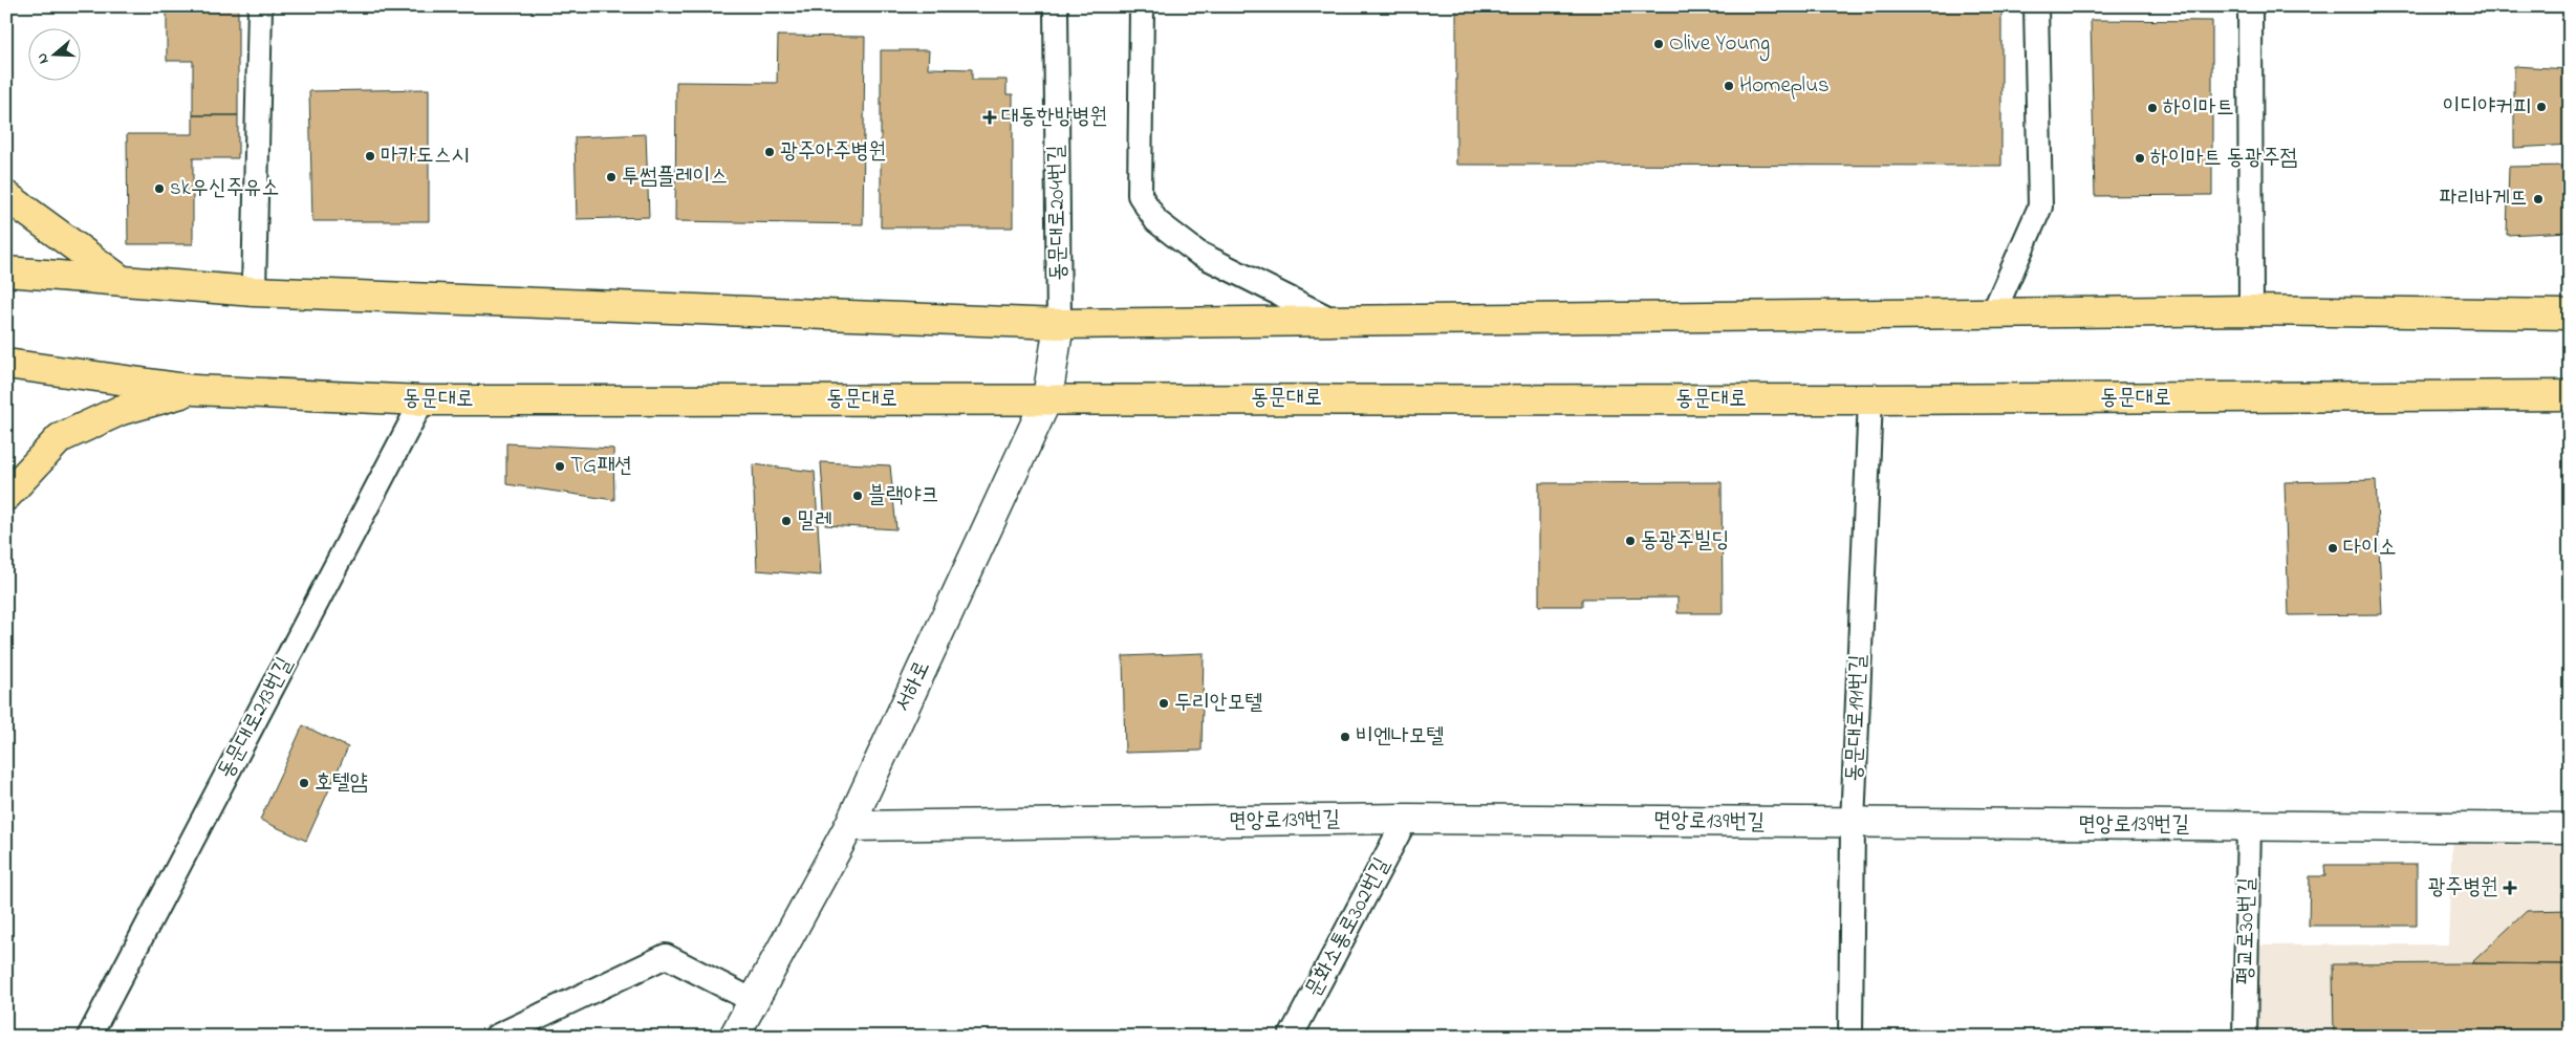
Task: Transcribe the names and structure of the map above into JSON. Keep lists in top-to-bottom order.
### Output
{
  "streets": {
    "main road": ["동문대로"],
    "street": ["서하로", "면앙로139번길"],
    "lane": [
      "동문대로204번길",
      "동문대로213번길",
      "동문대로191번길",
      "문화소통로302번길",
      "평교로30번길"
    ]
  },
  "crossings": [
    ["동문대로204번길", "서하로"],
    ["동문대로", "서하로"],
    ["동문대로", "동문대로213번길"],
    ["동문대로", "동문대로191번길"],
    ["서하로", "면앙로139번길"],
    ["동문대로191번길", "면앙로139번길"],
    ["면앙로139번길", "문화소통로302번길"],
    ["면앙로139번길", "평교로30번길"]
  ],
  "places": {
    "other": [
      "Olive Young",
      "Homeplus",
      "이디야커피",
      "하이마트",
      "광주아주병원",
      "마카도스시",
      "하이마트 동광주점",
      "투썸플레이스",
      "sk우신주유소",
      "파리바게뜨",
      "TG패션",
      "블랙야크",
      "밀레",
      "동광주빌딩",
      "다이소",
      "두리안모텔",
      "비엔나모텔",
      "호텔얌"
    ],
    "health": ["대동한방병원", "광주병원"]
  },
  "north": "left"
}
